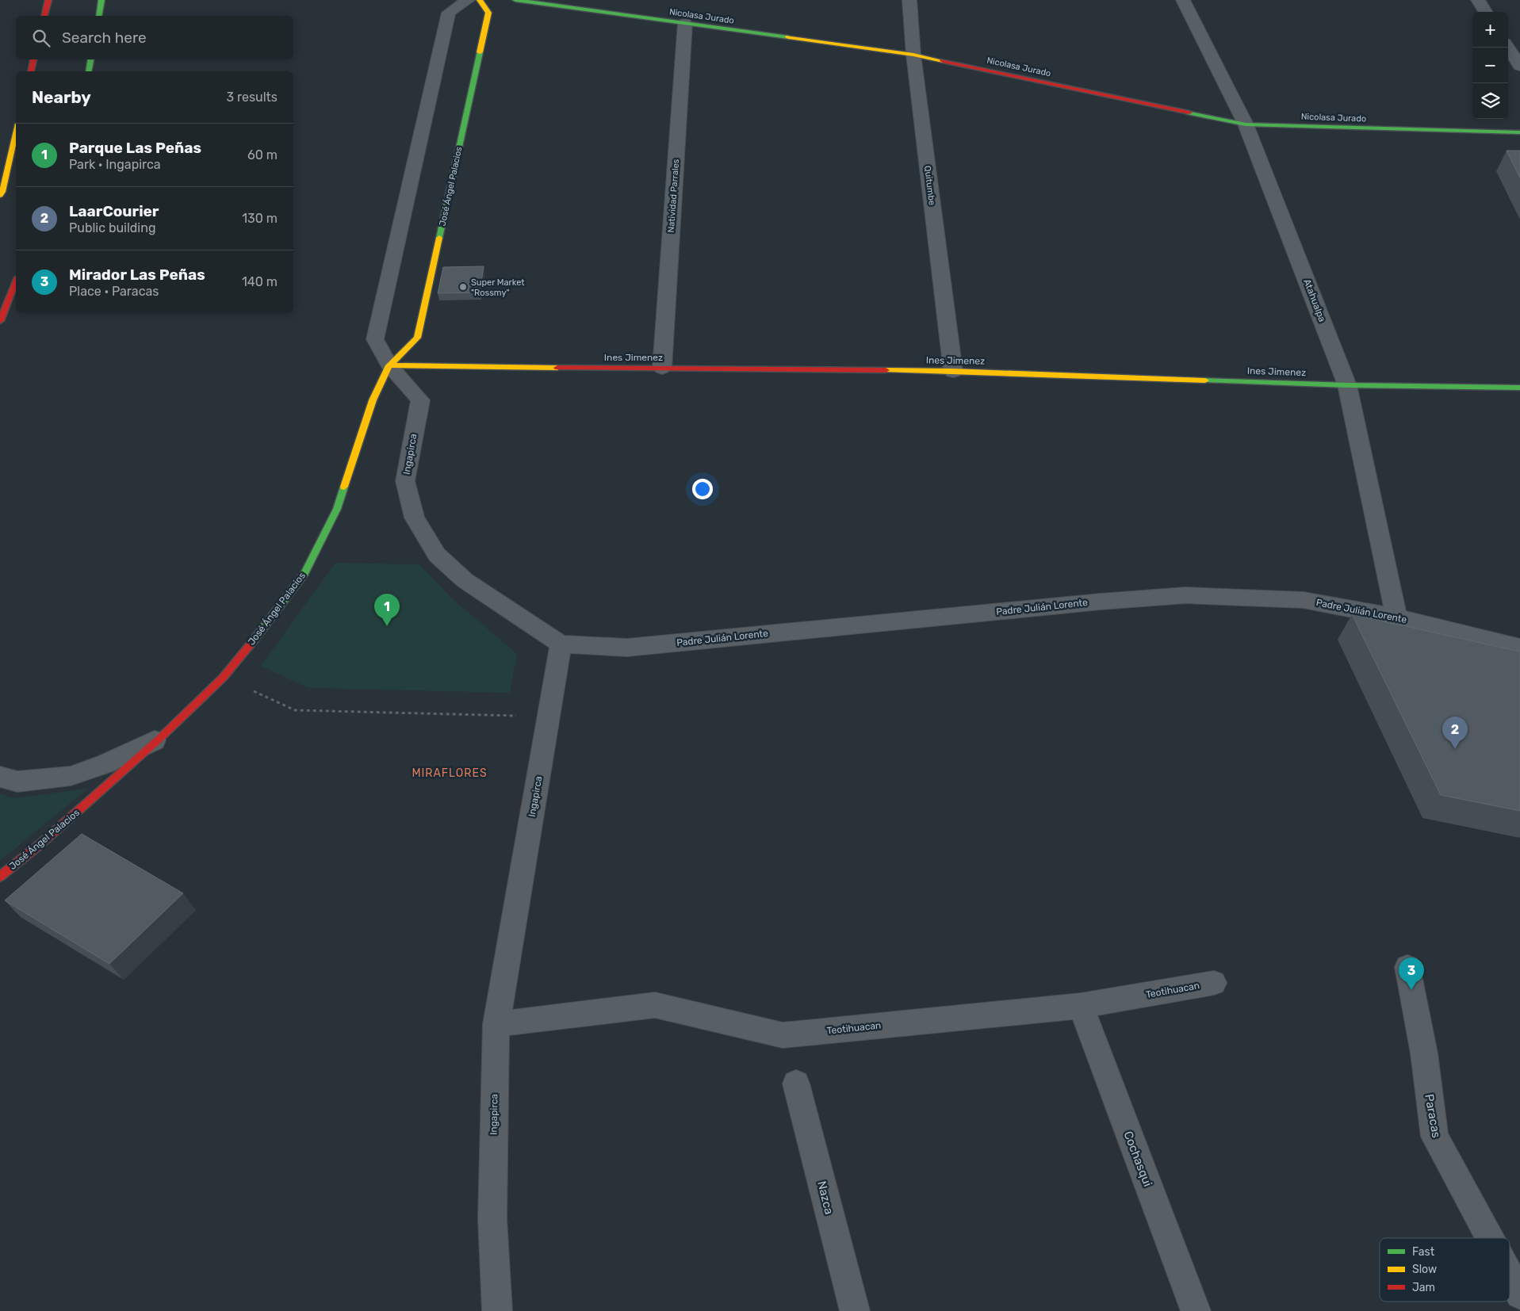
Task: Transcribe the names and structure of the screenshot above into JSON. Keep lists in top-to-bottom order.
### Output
{
  "streets": {
    "street": [
      "Nicolasa Jurado",
      "Quitumbe",
      "José Ángel Palacios",
      "Natividad Parrales",
      "Atahualpa",
      "Ines Jimenez",
      "Ingapirca",
      "Padre Julián Lorente",
      "Teotihuacan",
      "Paracas",
      "Cochasqui",
      "Nazca"
    ]
  },
  "crossings": [
    ["Nicolasa Jurado", "Quitumbe"],
    ["Nicolasa Jurado", "Natividad Parrales"],
    ["Nicolasa Jurado", "Atahualpa"],
    ["Quitumbe", "Ines Jimenez"],
    ["José Ángel Palacios", "Ines Jimenez"],
    ["José Ángel Palacios", "Ingapirca"],
    ["Natividad Parrales", "Ines Jimenez"],
    ["Atahualpa", "Ines Jimenez"],
    ["Atahualpa", "Padre Julián Lorente"],
    ["Ines Jimenez", "Ingapirca"],
    ["Ingapirca", "Padre Julián Lorente"],
    ["Ingapirca", "Teotihuacan"],
    ["Teotihuacan", "Cochasqui"]
  ],
  "districts": ["MIRAFLORES"],
  "places": ["Super Market \"Rossmy\""],
  "legend": ["Fast", "Slow", "Jam"],
  "page": {
    "map_buttons": ["+", "−"],
    "search": "Search here",
    "heading": ["Nearby", "3 results"],
    "list": [
      {
        "mark": "1",
        "name": "Parque Las Peñas",
        "note": "Park · Ingapirca",
        "value": "60 m"
      },
      {
        "mark": "2",
        "name": "LaarCourier",
        "note": "Public building",
        "value": "130 m"
      },
      {
        "mark": "3",
        "name": "Mirador Las Peñas",
        "note": "Place · Paracas",
        "value": "140 m"
      }
    ],
    "pins": ["1", "2", "3"]
  }
}
